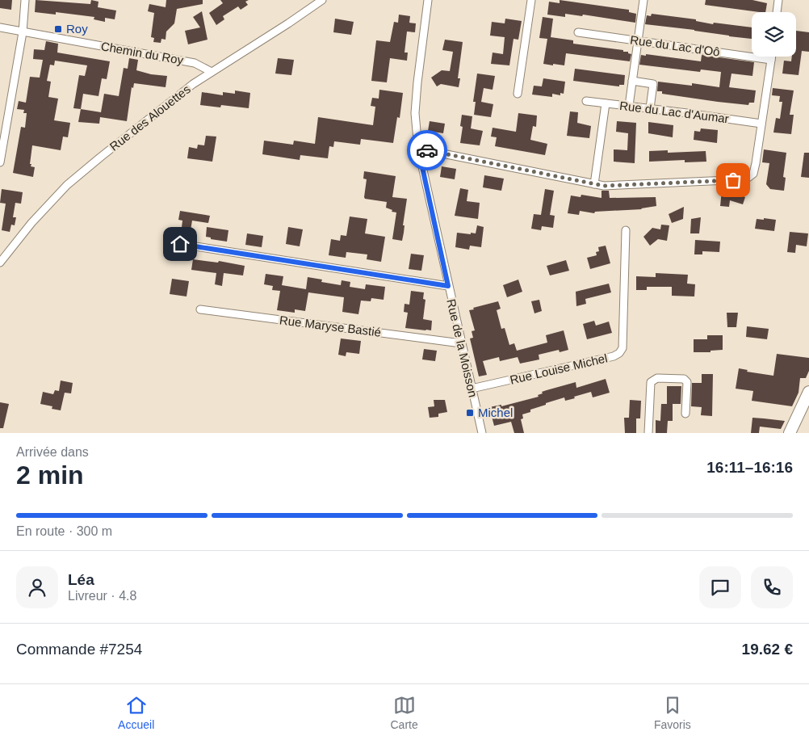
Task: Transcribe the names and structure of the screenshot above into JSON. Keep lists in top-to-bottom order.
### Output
{
  "streets": {
    "street": [
      "Rue du Lac d'Oô",
      "Chemin du Roy",
      "Rue du Lac d'Aumar",
      "Rue des Alouettes",
      "Rue Maryse Bastié",
      "Rue de la Moisson",
      "Rue Louise Michel"
    ]
  },
  "crossings": [
    ["Chemin du Roy", "Rue des Alouettes"],
    ["Rue Maryse Bastié", "Rue de la Moisson"],
    ["Rue de la Moisson", "Rue Louise Michel"]
  ],
  "places": {
    "transit": ["Roy", "Michel"]
  },
  "page": {
    "heading": ["2 min", "Arrivée dans", "16:11–16:16"],
    "panel": [
      "Léa",
      "Livreur · 4.8",
      "Commande #7254",
      "19.62 €"
    ],
    "bar": "En route · 300 m",
    "tabs": ["Accueil", "Carte", "Favoris"]
  }
}
